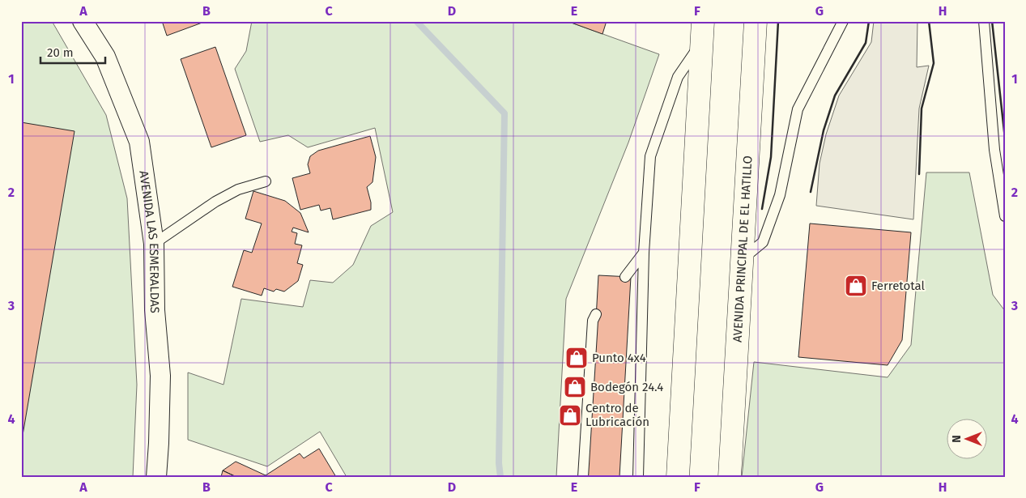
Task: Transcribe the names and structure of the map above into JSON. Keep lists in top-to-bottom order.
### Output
{
  "streets": {
    "main road": ["AVENIDA PRINCIPAL DE EL HATILLO"],
    "street": ["AVENIDA LAS ESMERALDAS"]
  },
  "places": {
    "shop": [
      "Ferretotal",
      "Punto 4x4",
      "Bodegón 24.4",
      "Centro de Lubricación"
    ]
  },
  "scale_bar": "20 m",
  "north": "left",
  "grid": {
    "columns": [
      "A",
      "B",
      "C",
      "D",
      "E",
      "F",
      "G",
      "H"
    ],
    "rows": [
      "1",
      "2",
      "3",
      "4"
    ]
  }
}
